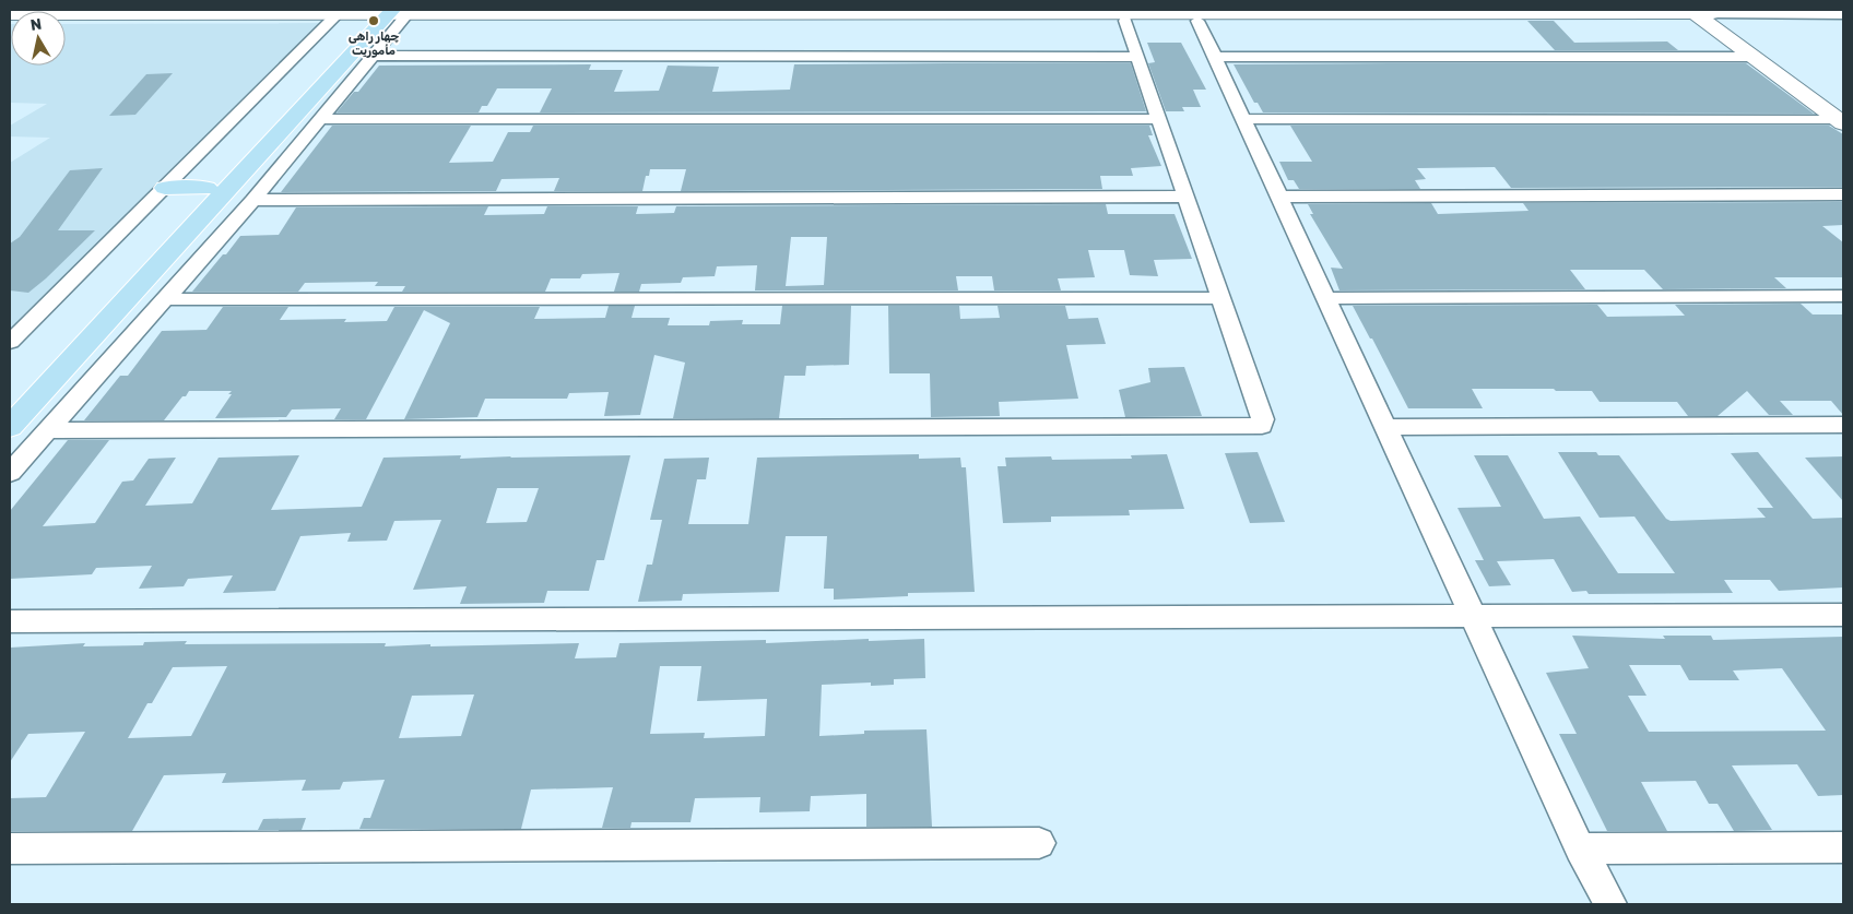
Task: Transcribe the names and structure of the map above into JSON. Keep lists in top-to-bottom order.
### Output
{
  "places": ["چهار راهی مأموریت"],
  "north": "top"
}
